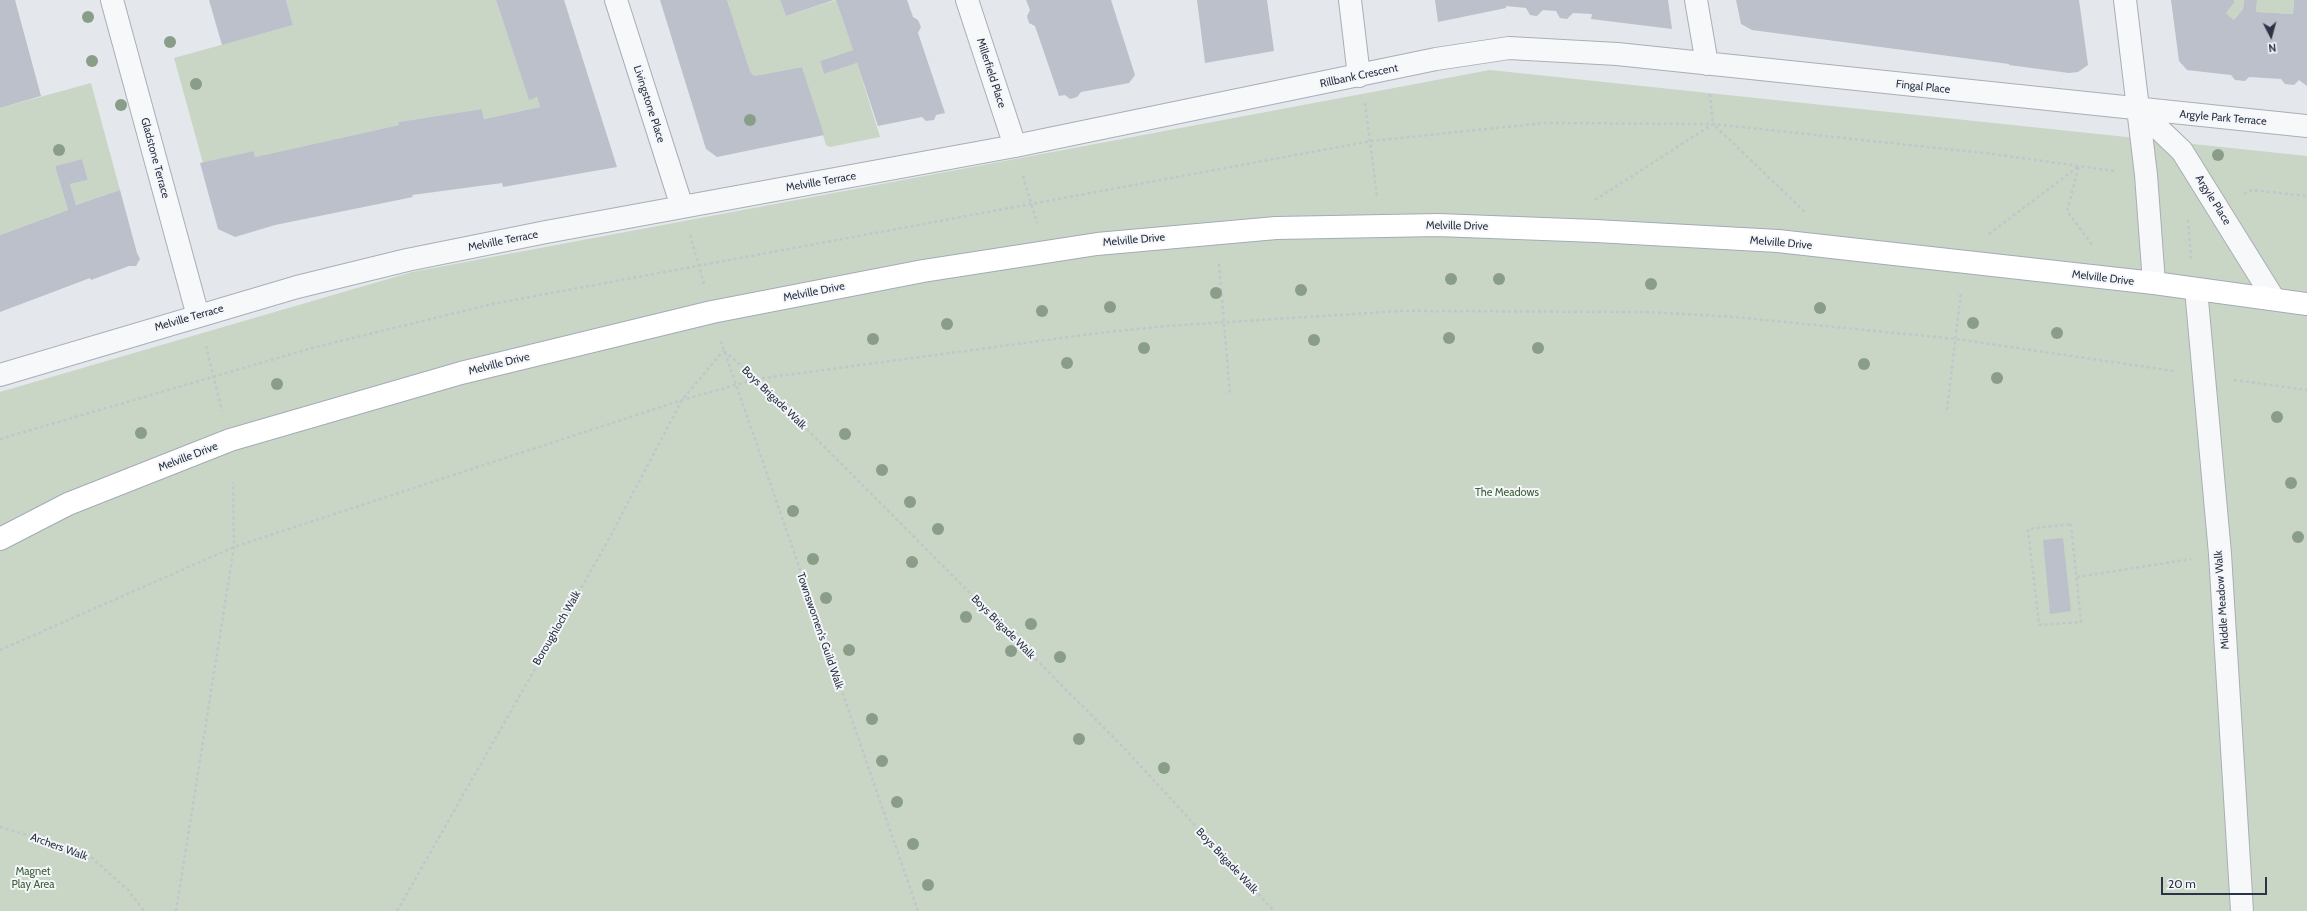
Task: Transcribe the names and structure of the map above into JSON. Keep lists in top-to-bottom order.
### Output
{
  "streets": {
    "main road": ["Melville Drive"],
    "street": [
      "Millerfield Place",
      "Rillbank Crescent",
      "Fingal Place",
      "Livingstone Place",
      "Argyle Park Terrace",
      "Gladstone Terrace",
      "Melville Terrace",
      "Argyle Place",
      "Middle Meadow Walk"
    ],
    "path": [
      "Boys Brigade Walk",
      "Boroughloch Walk",
      "Townswomen's Guild Walk",
      "Archers Walk"
    ]
  },
  "crossings": [
    ["Millerfield Place", "Rillbank Crescent"],
    ["Millerfield Place", "Melville Terrace"],
    ["Rillbank Crescent", "Fingal Place"],
    ["Rillbank Crescent", "Melville Terrace"],
    ["Fingal Place", "Argyle Park Terrace"],
    ["Fingal Place", "Argyle Place"],
    ["Livingstone Place", "Melville Terrace"],
    ["Livingstone Place", "Townswomen's Guild Walk"],
    ["Argyle Park Terrace", "Argyle Place"],
    ["Gladstone Terrace", "Melville Terrace"],
    ["Melville Terrace", "Townswomen's Guild Walk"],
    ["Argyle Place", "Melville Drive"],
    ["Melville Drive", "Middle Meadow Walk"],
    ["Melville Drive", "Townswomen's Guild Walk"],
    ["Boys Brigade Walk", "Boroughloch Walk"],
    ["Boys Brigade Walk", "Townswomen's Guild Walk"],
    ["Boroughloch Walk", "Townswomen's Guild Walk"]
  ],
  "parks": ["The Meadows", "Magnet Play Area"],
  "scale_bar": "20 m",
  "north": "bottom"
}
